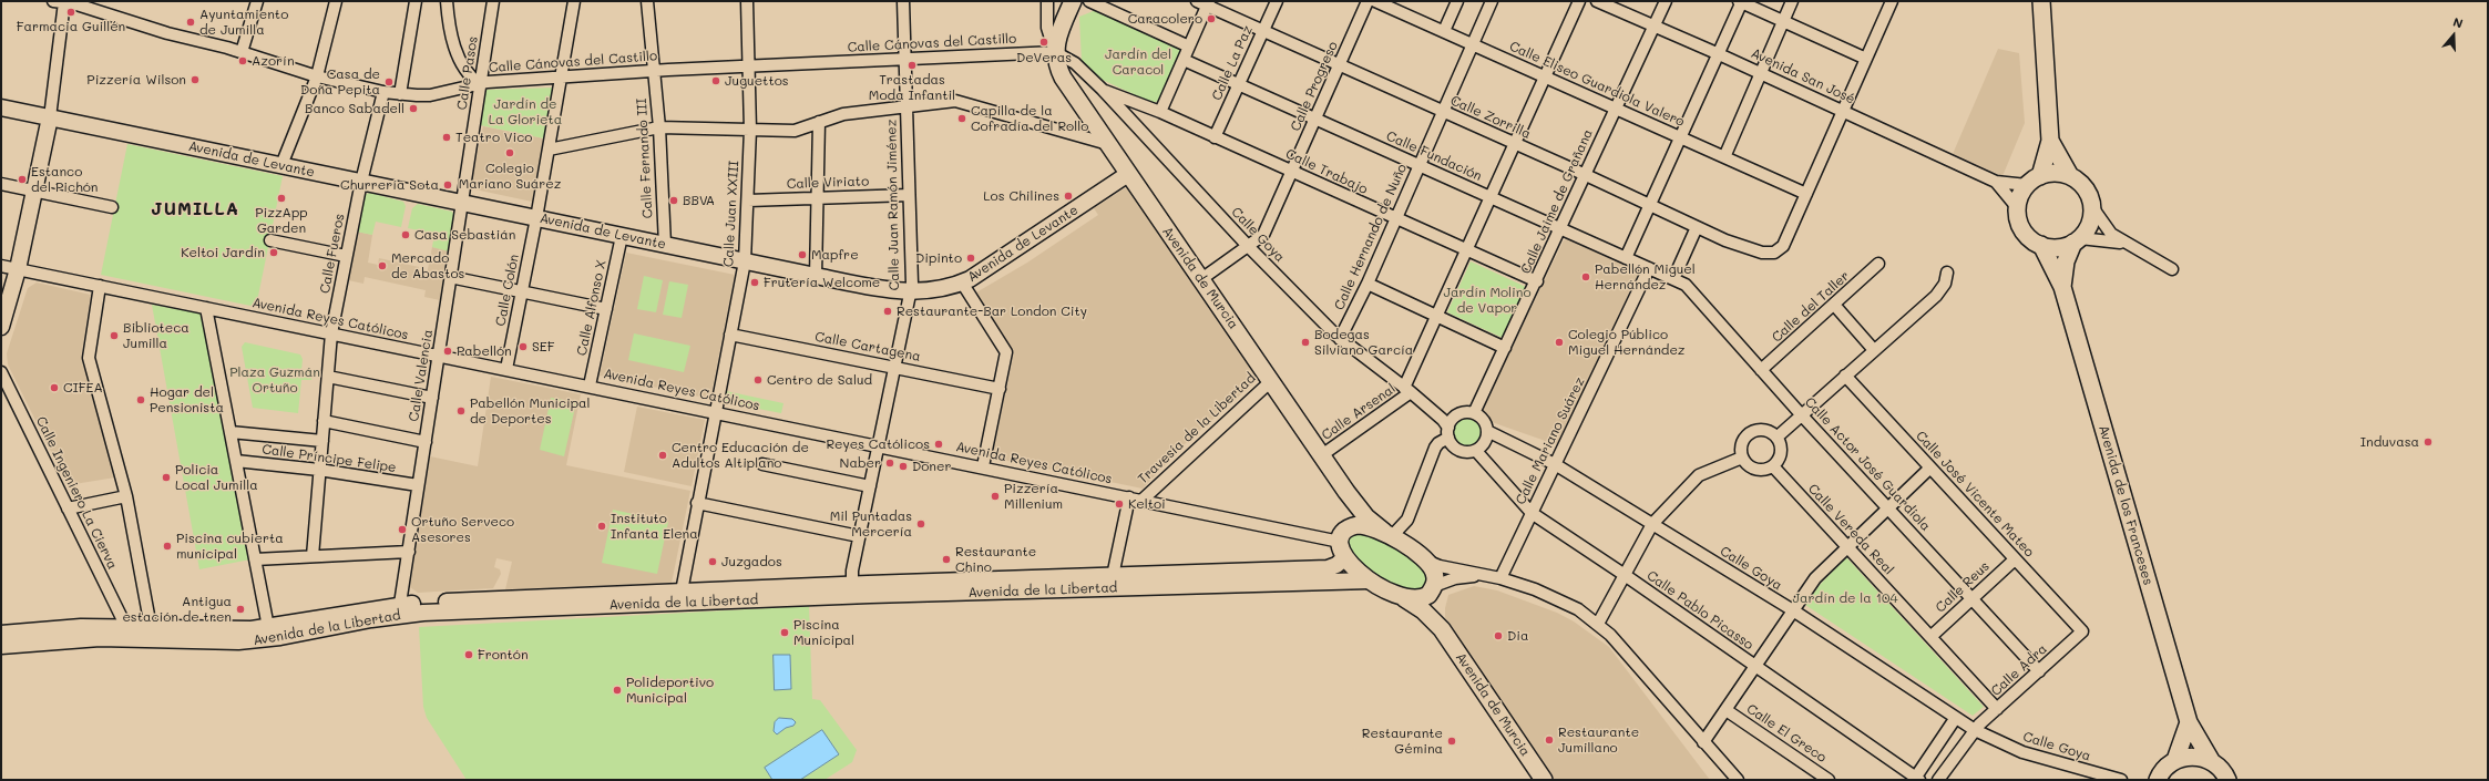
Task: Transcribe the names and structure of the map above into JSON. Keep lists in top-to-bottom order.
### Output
{
  "streets": {
    "main road": [
      "Avenida de Levante",
      "Avenida de Murcia",
      "Avenida de los Franceses",
      "Avenida de la Libertad"
    ],
    "street": [
      "Calle Cánovas del Castillo",
      "Calle La Paz",
      "Calle Pasos",
      "Avenida San José",
      "Calle Eliseo Guardiola Valero",
      "Calle Progreso",
      "Calle Zorrilla",
      "Calle Fundación",
      "Calle Fernando III",
      "Calle Trabajo",
      "Calle Viriato",
      "Calle Jaime de Grañana",
      "Calle Juan Ramón Jiménez",
      "Calle Juan XXIII",
      "Calle Goya",
      "Calle Hernando de Nuño",
      "Calle Fueros",
      "Calle Colón",
      "Calle del Taller",
      "Calle Alfonso X",
      "Avenida Reyes Católicos",
      "Calle Cartagena",
      "Calle Valencia",
      "Calle Arsenal",
      "Travesía de la Libertad",
      "Calle Mariano Suárez",
      "Calle Príncipe Felipe",
      "Calle Actor José Guardiola",
      "Calle Ingeniero La Cierva",
      "Calle José Vicente Mateo",
      "Calle Vereda Real",
      "Calle Reus",
      "Calle Pablo Picasso",
      "Calle Adra",
      "Calle El Greco"
    ]
  },
  "crossings": [
    ["Calle Cánovas del Castillo", "Calle Pasos"],
    ["Calle Cánovas del Castillo", "Calle Fernando III"],
    ["Calle Cánovas del Castillo", "Calle Juan Ramón Jiménez"],
    ["Calle Cánovas del Castillo", "Calle Juan XXIII"],
    ["Calle Cánovas del Castillo", "Calle Goya"],
    ["Calle Cánovas del Castillo", "Calle Fueros"],
    ["Calle Cánovas del Castillo", "Avenida de Murcia"],
    ["Calle Cánovas del Castillo", "Calle Colón"],
    ["Calle La Paz", "Calle Zorrilla"],
    ["Calle La Paz", "Calle Fundación"],
    ["Calle La Paz", "Calle Trabajo"],
    ["Calle Pasos", "Avenida de Levante"],
    ["Calle Pasos", "Calle Valencia"],
    ["Avenida San José", "Calle Jaime de Grañana"],
    ["Calle Eliseo Guardiola Valero", "Calle Zorrilla"],
    ["Calle Eliseo Guardiola Valero", "Calle Jaime de Grañana"],
    ["Calle Eliseo Guardiola Valero", "Calle Hernando de Nuño"],
    ["Calle Progreso", "Calle Zorrilla"],
    ["Calle Progreso", "Calle Fundación"],
    ["Calle Progreso", "Calle Trabajo"],
    ["Calle Progreso", "Calle Goya"],
    ["Calle Progreso", "Avenida de Murcia"],
    ["Calle Zorrilla", "Calle Jaime de Grañana"],
    ["Calle Zorrilla", "Calle Hernando de Nuño"],
    ["Calle Fundación", "Calle Jaime de Grañana"],
    ["Calle Fundación", "Calle Hernando de Nuño"],
    ["Calle Fundación", "Calle Mariano Suárez"],
    ["Calle Fundación", "Calle Actor José Guardiola"],
    ["Calle Fernando III", "Avenida de Levante"],
    ["Avenida de Levante", "Calle Juan Ramón Jiménez"],
    ["Avenida de Levante", "Calle Juan XXIII"],
    ["Avenida de Levante", "Calle Fueros"],
    ["Avenida de Levante", "Avenida de Murcia"],
    ["Avenida de Levante", "Calle Colón"],
    ["Avenida de Levante", "Calle Alfonso X"],
    ["Avenida de Levante", "Calle Valencia"],
    ["Calle Trabajo", "Calle Jaime de Grañana"],
    ["Calle Trabajo", "Calle Goya"],
    ["Calle Trabajo", "Calle Hernando de Nuño"],
    ["Calle Viriato", "Calle Juan Ramón Jiménez"],
    ["Calle Viriato", "Calle Juan XXIII"],
    ["Calle Jaime de Grañana", "Calle Goya"],
    ["Calle Jaime de Grañana", "Calle Pablo Picasso"],
    ["Calle Juan Ramón Jiménez", "Avenida Reyes Católicos"],
    ["Calle Juan Ramón Jiménez", "Calle Cartagena"],
    ["Calle Juan Ramón Jiménez", "Avenida de la Libertad"],
    ["Calle Juan XXIII", "Avenida Reyes Católicos"],
    ["Calle Juan XXIII", "Calle Cartagena"],
    ["Calle Goya", "Calle Hernando de Nuño"],
    ["Calle Goya", "Avenida de Murcia"],
    ["Calle Goya", "Calle Arsenal"],
    ["Calle Goya", "Calle Mariano Suárez"],
    ["Calle Goya", "Calle Pablo Picasso"],
    ["Calle Goya", "Calle Adra"],
    ["Calle Fueros", "Avenida Reyes Católicos"],
    ["Calle Fueros", "Calle Príncipe Felipe"],
    ["Avenida de Murcia", "Calle Arsenal"],
    ["Avenida de Murcia", "Travesía de la Libertad"],
    ["Calle Colón", "Avenida Reyes Católicos"],
    ["Calle del Taller", "Calle Actor José Guardiola"],
    ["Calle Alfonso X", "Avenida Reyes Católicos"],
    ["Avenida Reyes Católicos", "Calle Valencia"],
    ["Avenida Reyes Católicos", "Travesía de la Libertad"],
    ["Calle Valencia", "Calle Príncipe Felipe"],
    ["Calle Valencia", "Avenida de la Libertad"],
    ["Calle Mariano Suárez", "Calle Pablo Picasso"],
    ["Calle Actor José Guardiola", "Calle Reus"],
    ["Calle Actor José Guardiola", "Calle Adra"],
    ["Calle José Vicente Mateo", "Calle Reus"],
    ["Calle José Vicente Mateo", "Calle Adra"],
    ["Calle Vereda Real", "Calle Reus"],
    ["Calle Vereda Real", "Calle Adra"]
  ],
  "districts": ["JUMILLA"],
  "parks": [
    "Jardín del Caracol",
    "Jardín de La Glorieta",
    "Jardín Molino de Vapor",
    "Plaza Guzmán Ortuño",
    "Jardín de la 104"
  ],
  "places": [
    "Farmacia Guillén",
    "Caracolero",
    "Ayuntamiento de Jumilla",
    "DeVeras",
    "Azorín",
    "Trastadas Moda Infantil",
    "Pizzería Wilson",
    "Juguettos",
    "Casa de Doña Pepita",
    "Banco Sabadell",
    "Capilla de la Cofradía del Rollo",
    "Teatro Vico",
    "Colegio Mariano Suárez",
    "Estanco del Pichón",
    "Churrería Sota",
    "Los Chilines",
    "PizzApp Garden",
    "BBVA",
    "Casa Sebastián",
    "Keltoi Jardín",
    "Mapfre",
    "Dipinto",
    "Mercado de Abastos",
    "Pabellón Miguel Hernández",
    "Frutería Welcome",
    "Restaurante-Bar London City",
    "Biblioteca Jumilla",
    "Bodegas Silviano García",
    "Colegio Público Miguel Hernández",
    "SEF",
    "Pabellón",
    "Centro de Salud",
    "CIFEA",
    "Hogar del Pensionista",
    "Pabellón Municipal de Deportes",
    "Induvasa",
    "Reyes Católicos",
    "Centro Educación de Adultos Altiplano",
    "Naber",
    "Doner",
    "Policia Local Jumilla",
    "Pizzería Millenium",
    "Keltoi",
    "Mil Puntadas Mercería",
    "Instituto Infanta Elena",
    "Ortuño Serveco Asesores",
    "Piscina cubierta municipal",
    "Restaurante Chino",
    "Juzgados",
    "Antigua estación de tren",
    "Piscina Municipal",
    "Dia",
    "Frontón",
    "Polideportivo Municipal",
    "Restaurante Jumillano",
    "Restaurante Gémina"
  ],
  "north": "top"
}
